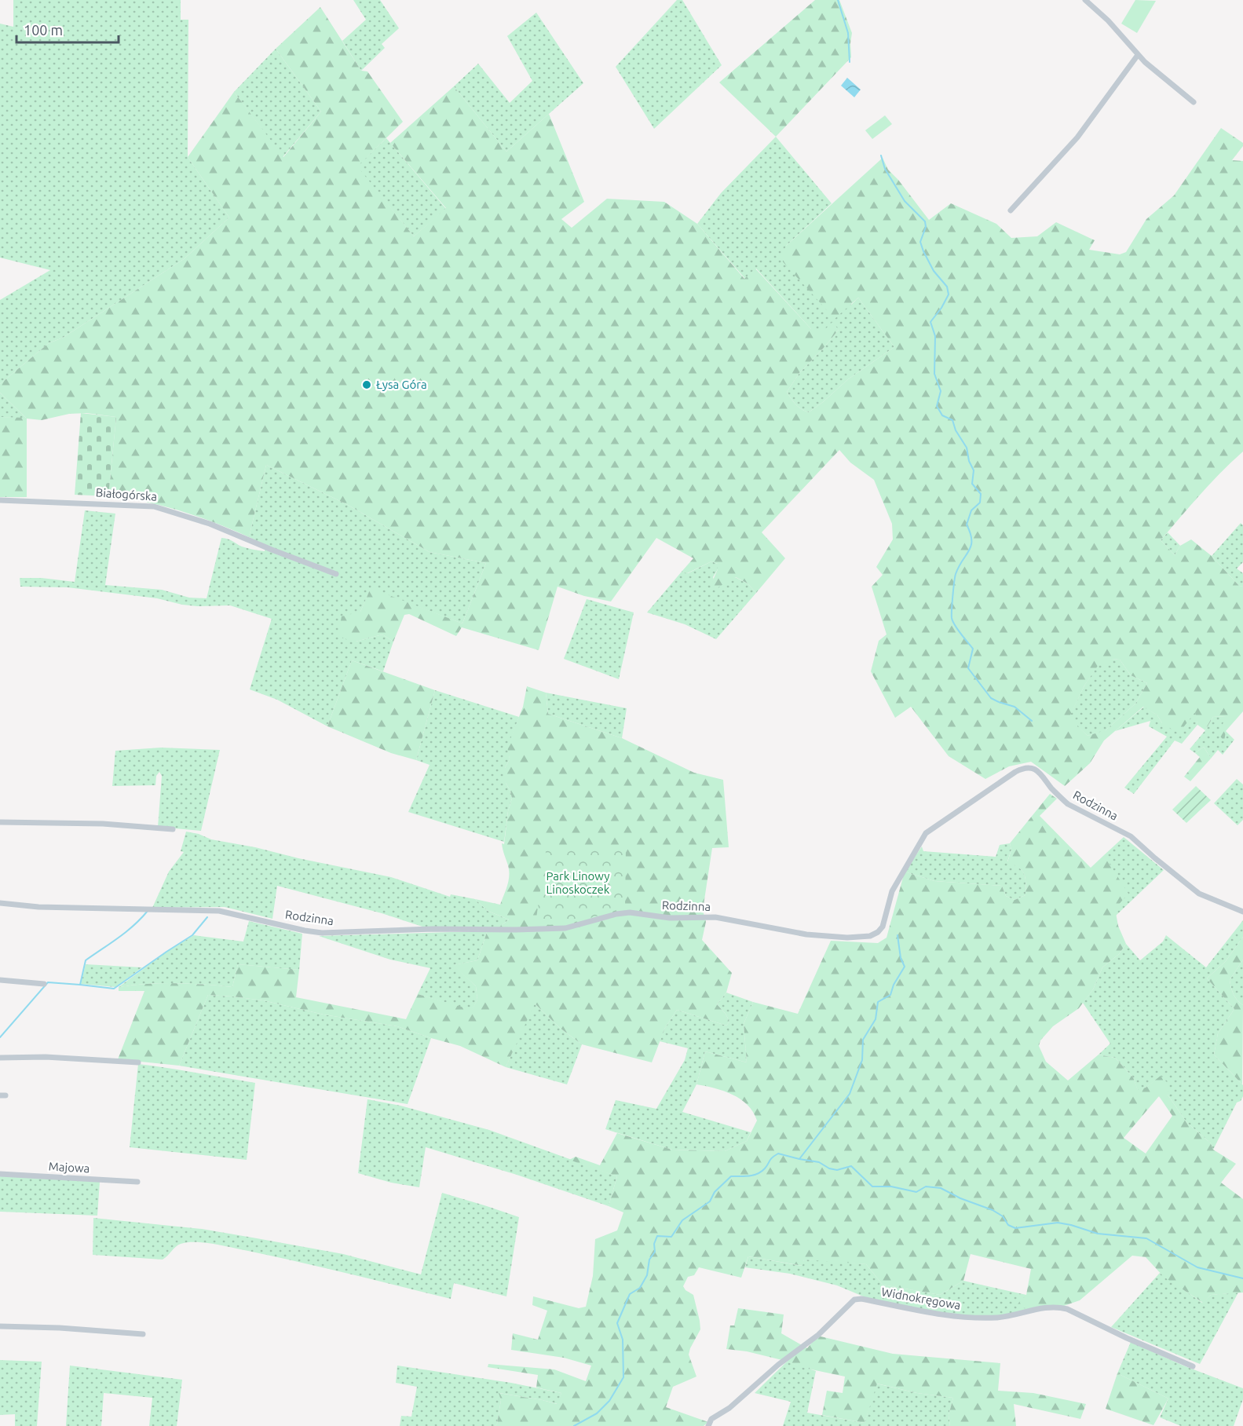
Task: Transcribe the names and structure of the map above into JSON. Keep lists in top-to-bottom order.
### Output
{
  "streets": {
    "street": [
      "Białogórska",
      "Rodzinna",
      "Majowa",
      "Widnokręgowa"
    ]
  },
  "parks": ["Park Linowy Linoskoczek"],
  "places": ["Łysa Góra"],
  "scale_bar": "100 m"
}
